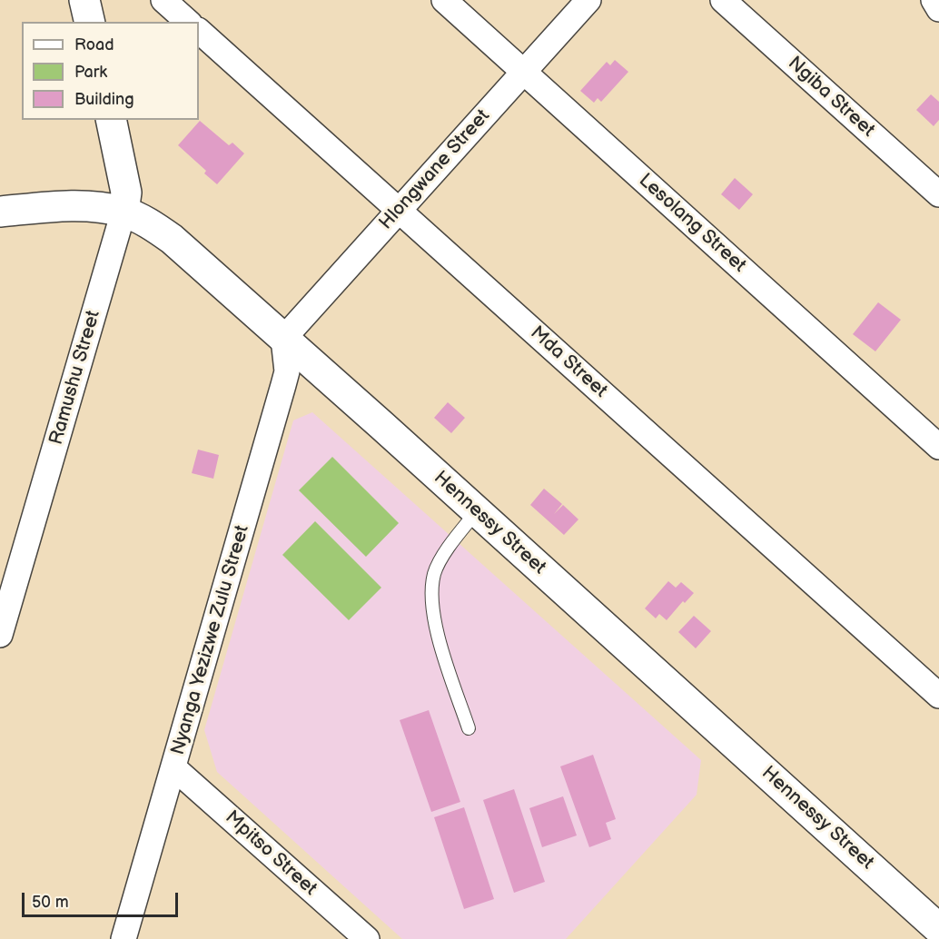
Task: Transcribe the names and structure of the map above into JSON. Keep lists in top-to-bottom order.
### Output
{
  "streets": {
    "street": [
      "Ngiba Street",
      "Hlongwane Street",
      "Lesolang Street",
      "Mda Street",
      "Ramushu Street",
      "Hennessy Street",
      "Nyanga Yezizwe Zulu Street",
      "Mpitso Street"
    ]
  },
  "crossings": [
    ["Hlongwane Street", "Lesolang Street"],
    ["Hlongwane Street", "Mda Street"],
    ["Hlongwane Street", "Hennessy Street"],
    ["Hlongwane Street", "Nyanga Yezizwe Zulu Street"],
    ["Ramushu Street", "Hennessy Street"],
    ["Hennessy Street", "Nyanga Yezizwe Zulu Street"],
    ["Nyanga Yezizwe Zulu Street", "Mpitso Street"]
  ],
  "legend": ["Road", "Park", "Building"],
  "scale_bar": "50 m"
}
